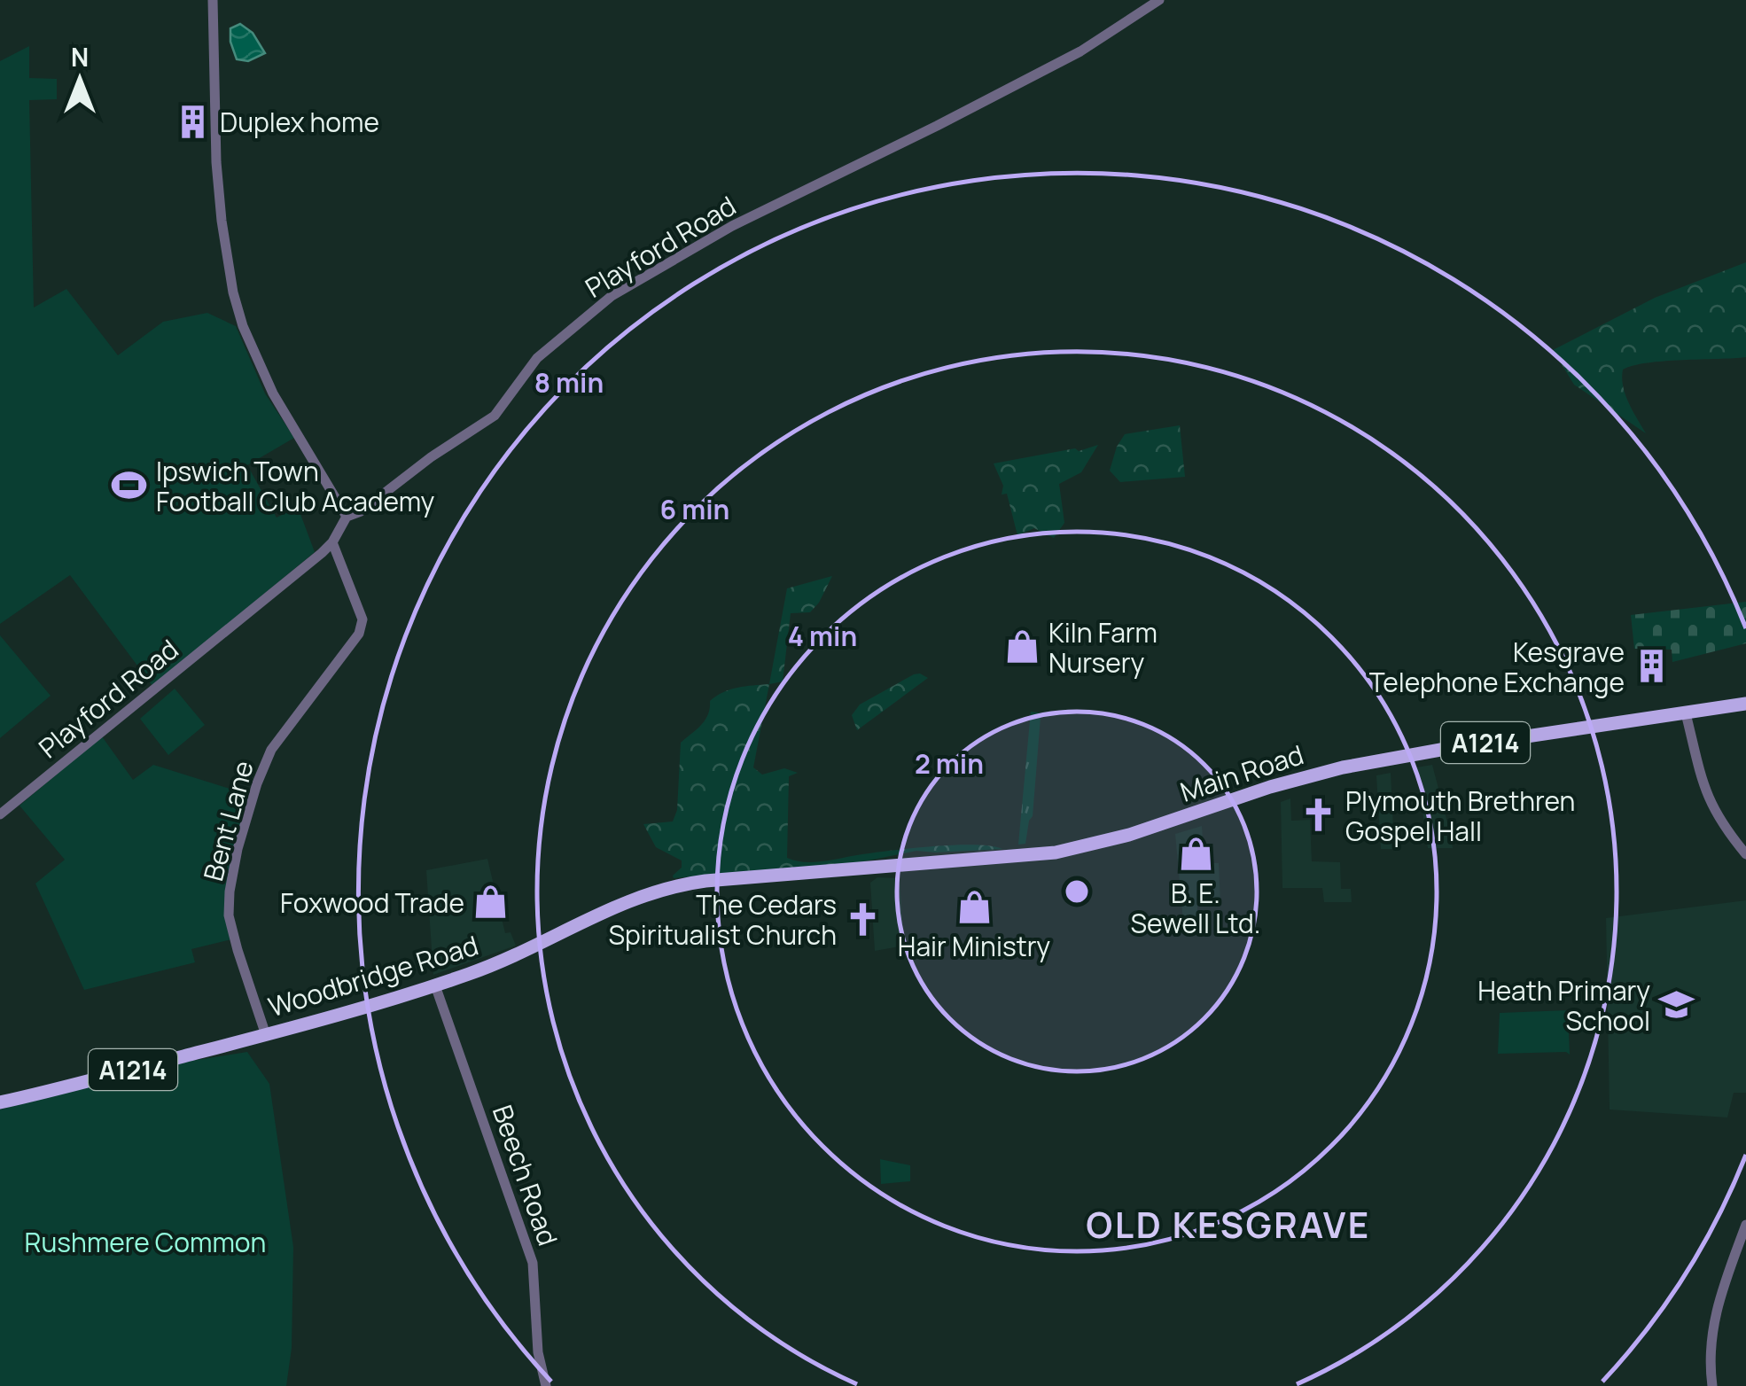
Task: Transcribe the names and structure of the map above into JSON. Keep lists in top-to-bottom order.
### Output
{
  "streets": {
    "main road": ["A1214", "Main Road", "Woodbridge Road"],
    "street": ["Playford Road", "Bent Lane", "Beech Road"]
  },
  "crossings": [
    ["Playford Road", "Bent Lane"],
    ["Main Road", "Woodbridge Road"],
    ["Bent Lane", "Woodbridge Road"],
    ["Woodbridge Road", "Beech Road"]
  ],
  "districts": ["OLD KESGRAVE"],
  "parks": ["Rushmere Common"],
  "places": {
    "building": ["Duplex home", "Kesgrave Telephone Exchange"],
    "sports": ["Ipswich Town Football Club Academy"],
    "shop": [
      "Kiln Farm Nursery",
      "B. E. Sewell Ltd.",
      "Foxwood Trade",
      "Hair Ministry"
    ],
    "church": ["Plymouth Brethren Gospel Hall", "The Cedars Spiritualist Church"],
    "school or university": ["Heath Primary School"]
  },
  "north": "top",
  "rings": [
    "8 min",
    "6 min",
    "4 min",
    "2 min"
  ]
}
